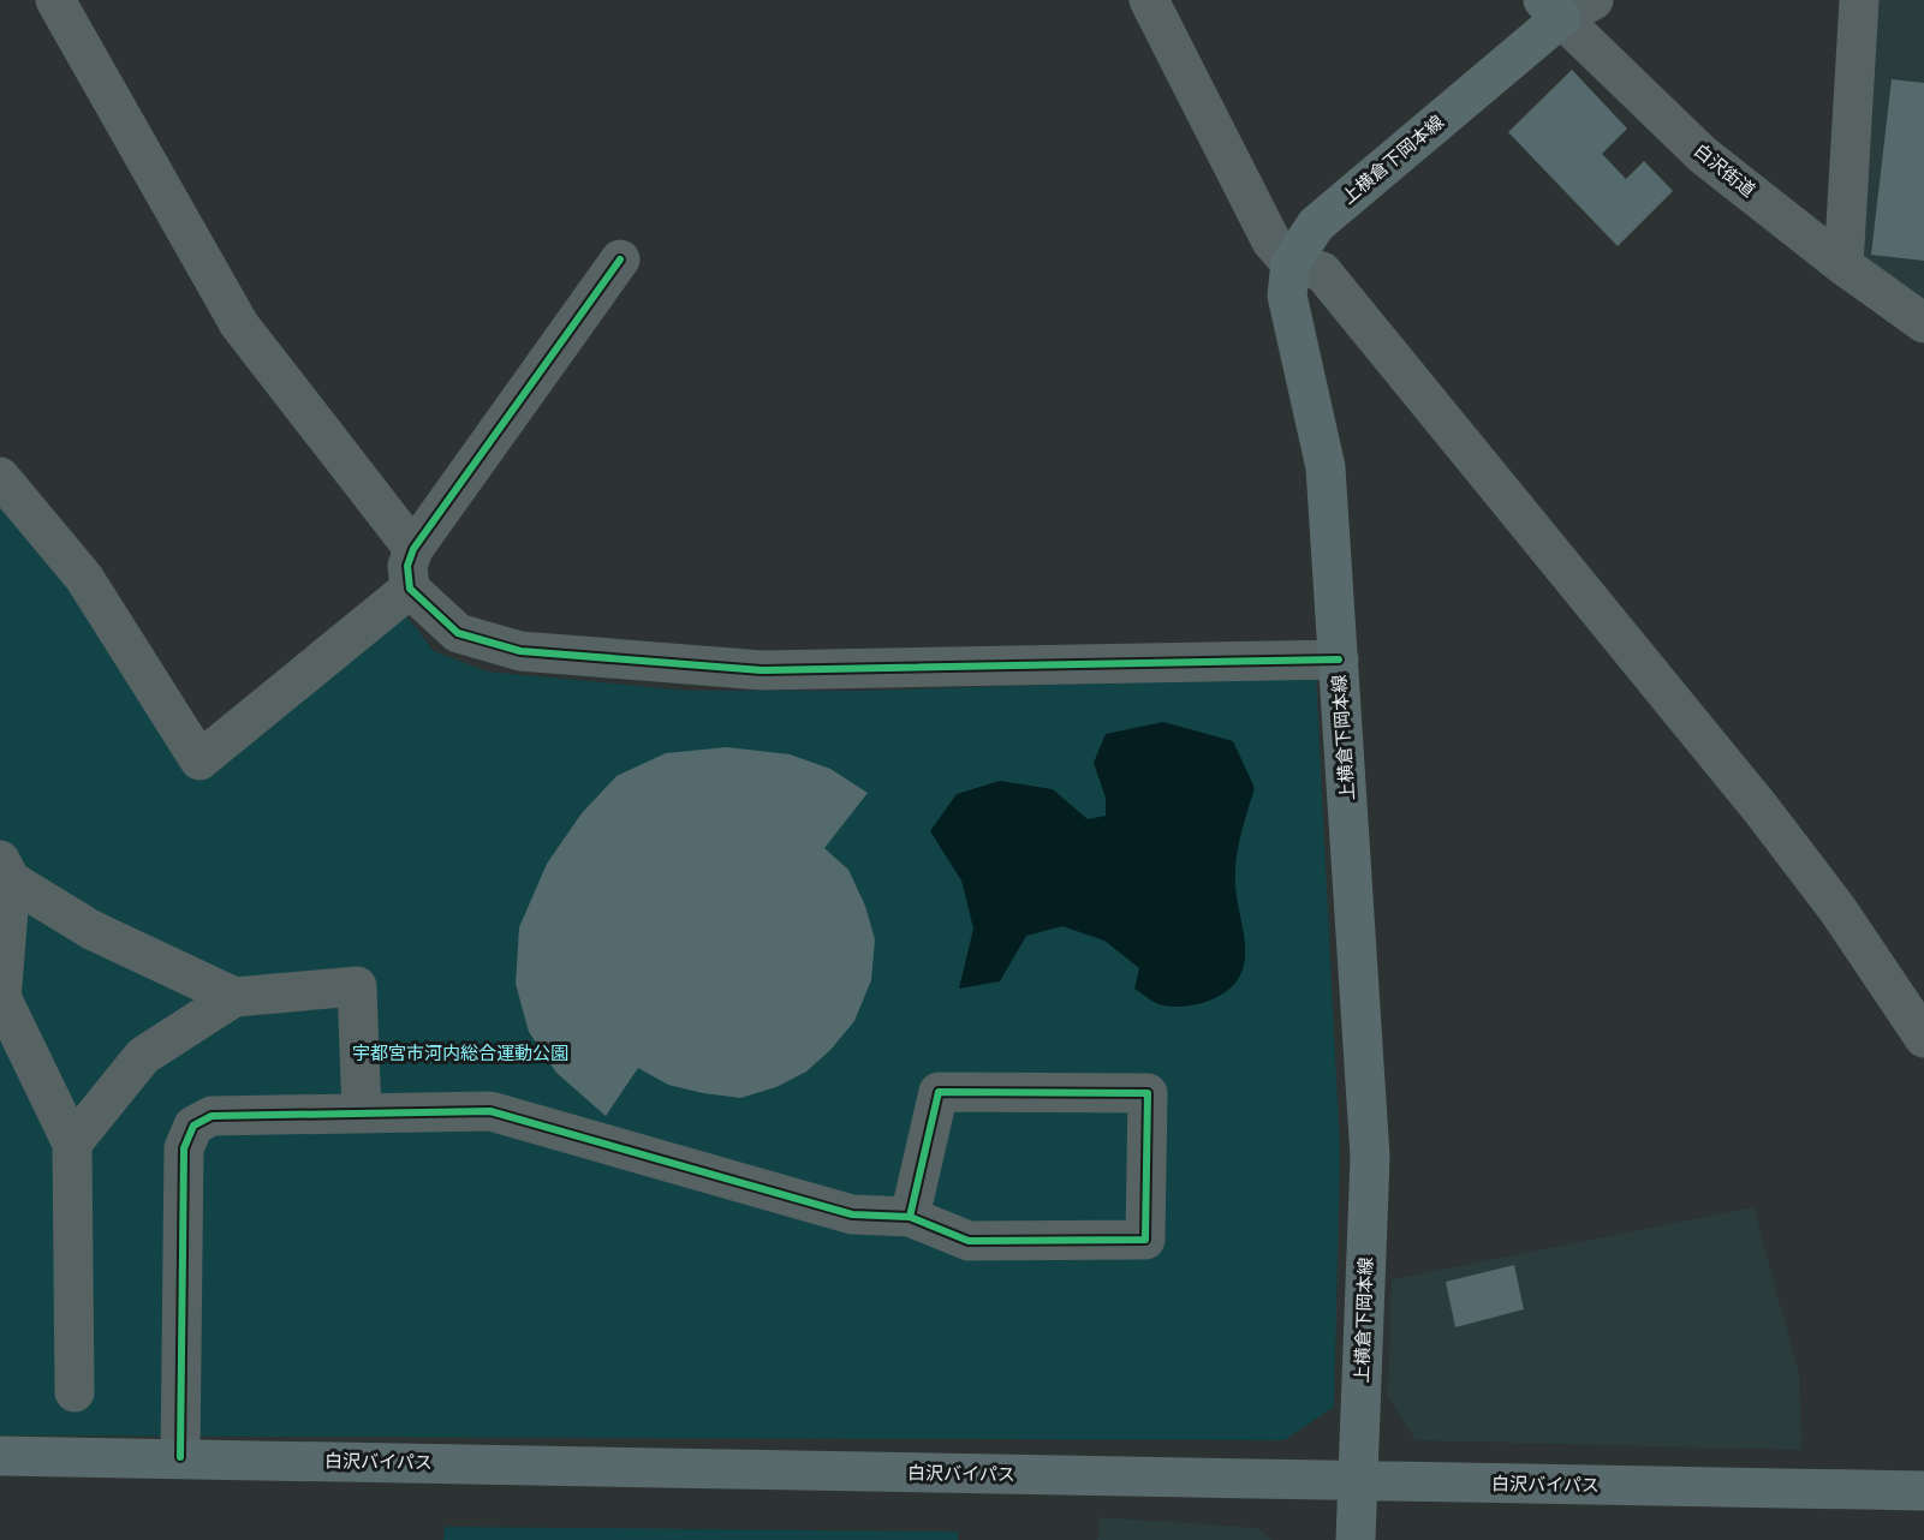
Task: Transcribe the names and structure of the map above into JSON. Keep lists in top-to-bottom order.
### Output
{
  "streets": {
    "main road": ["上横倉下岡本線", "白沢バイパス"],
    "street": ["白沢街道"]
  },
  "crossings": [
    ["上横倉下岡本線", "白沢街道"],
    ["上横倉下岡本線", "白沢バイパス"]
  ],
  "parks": ["宇都宮市河内総合運動公園"]
}
